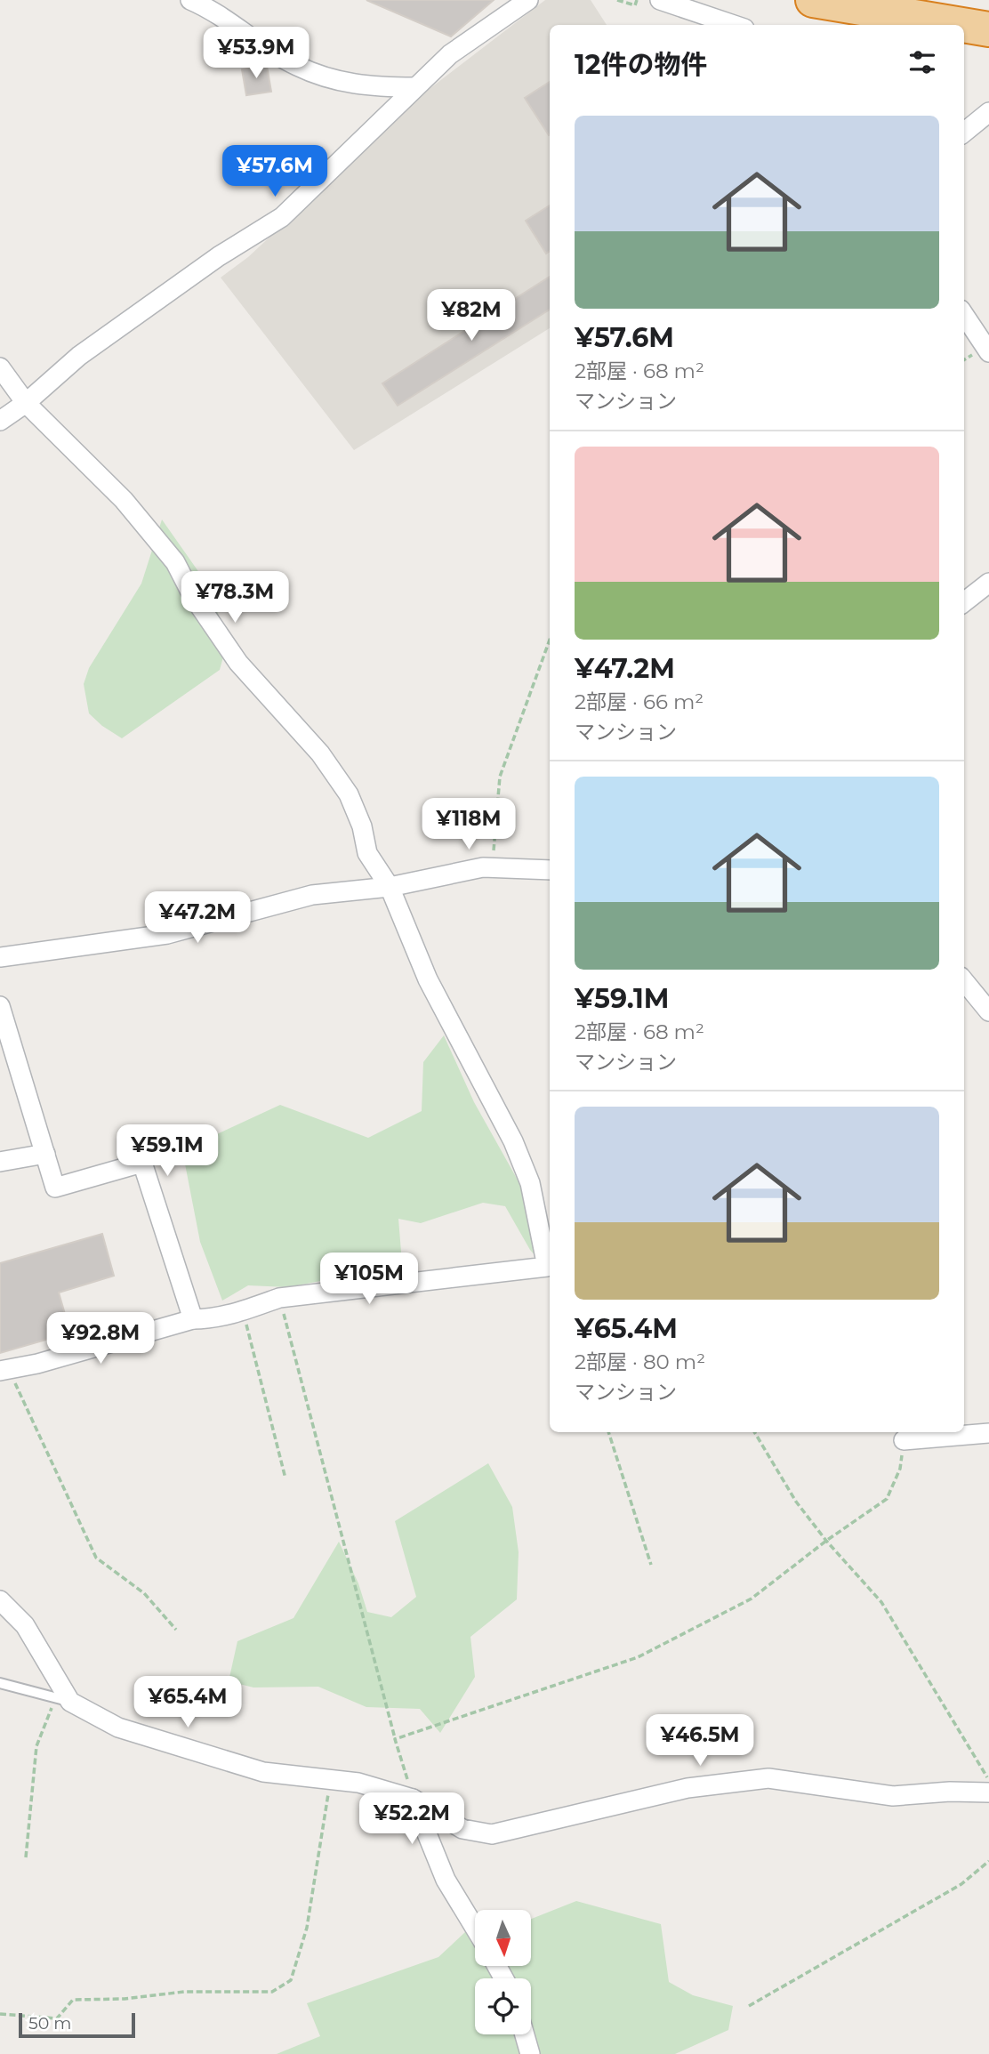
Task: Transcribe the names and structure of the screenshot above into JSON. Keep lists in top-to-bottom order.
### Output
{
  "scale_bar": "50 m",
  "north": "bottom",
  "page": {
    "heading": "12件の物件",
    "price": [
      "¥53.9M",
      "¥57.6M",
      "¥82M",
      "¥78.3M",
      "¥118M",
      "¥47.2M",
      "¥59.1M",
      "¥105M",
      "¥92.8M",
      "¥65.4M",
      "¥46.5M",
      "¥52.2M"
    ],
    "list": [
      {
        "name": "¥57.6M",
        "note": "2部屋 · 68 m² · マンション"
      },
      {
        "name": "¥47.2M",
        "note": "2部屋 · 66 m² · マンション"
      },
      {
        "name": "¥59.1M",
        "note": "2部屋 · 68 m² · マンション"
      },
      {
        "name": "¥65.4M",
        "note": "2部屋 · 80 m² · マンション"
      }
    ],
    "scale": "50 m"
  }
}
